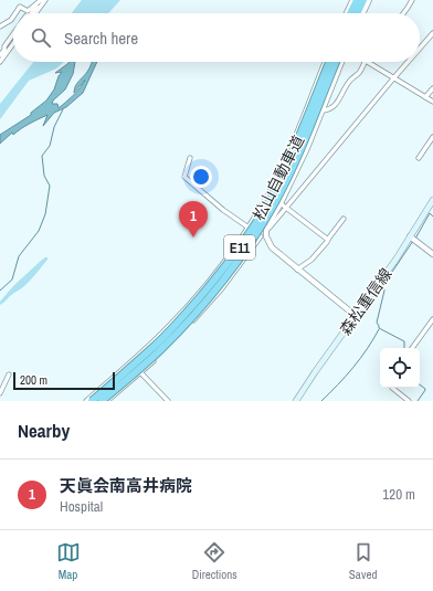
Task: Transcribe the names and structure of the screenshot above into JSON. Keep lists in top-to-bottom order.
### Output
{
  "streets": {
    "highway": ["松山自動車道", "E11"],
    "main road": ["森松重信線"]
  },
  "scale_bar": "200 m",
  "page": {
    "search": "Search here",
    "pins": "1",
    "scale": "200 m",
    "heading": "Nearby",
    "list": [
      {
        "mark": "1",
        "name": "天眞会南高井病院",
        "note": "Hospital",
        "value": "120 m"
      }
    ],
    "nav": ["Map", "Directions", "Saved"]
  }
}
